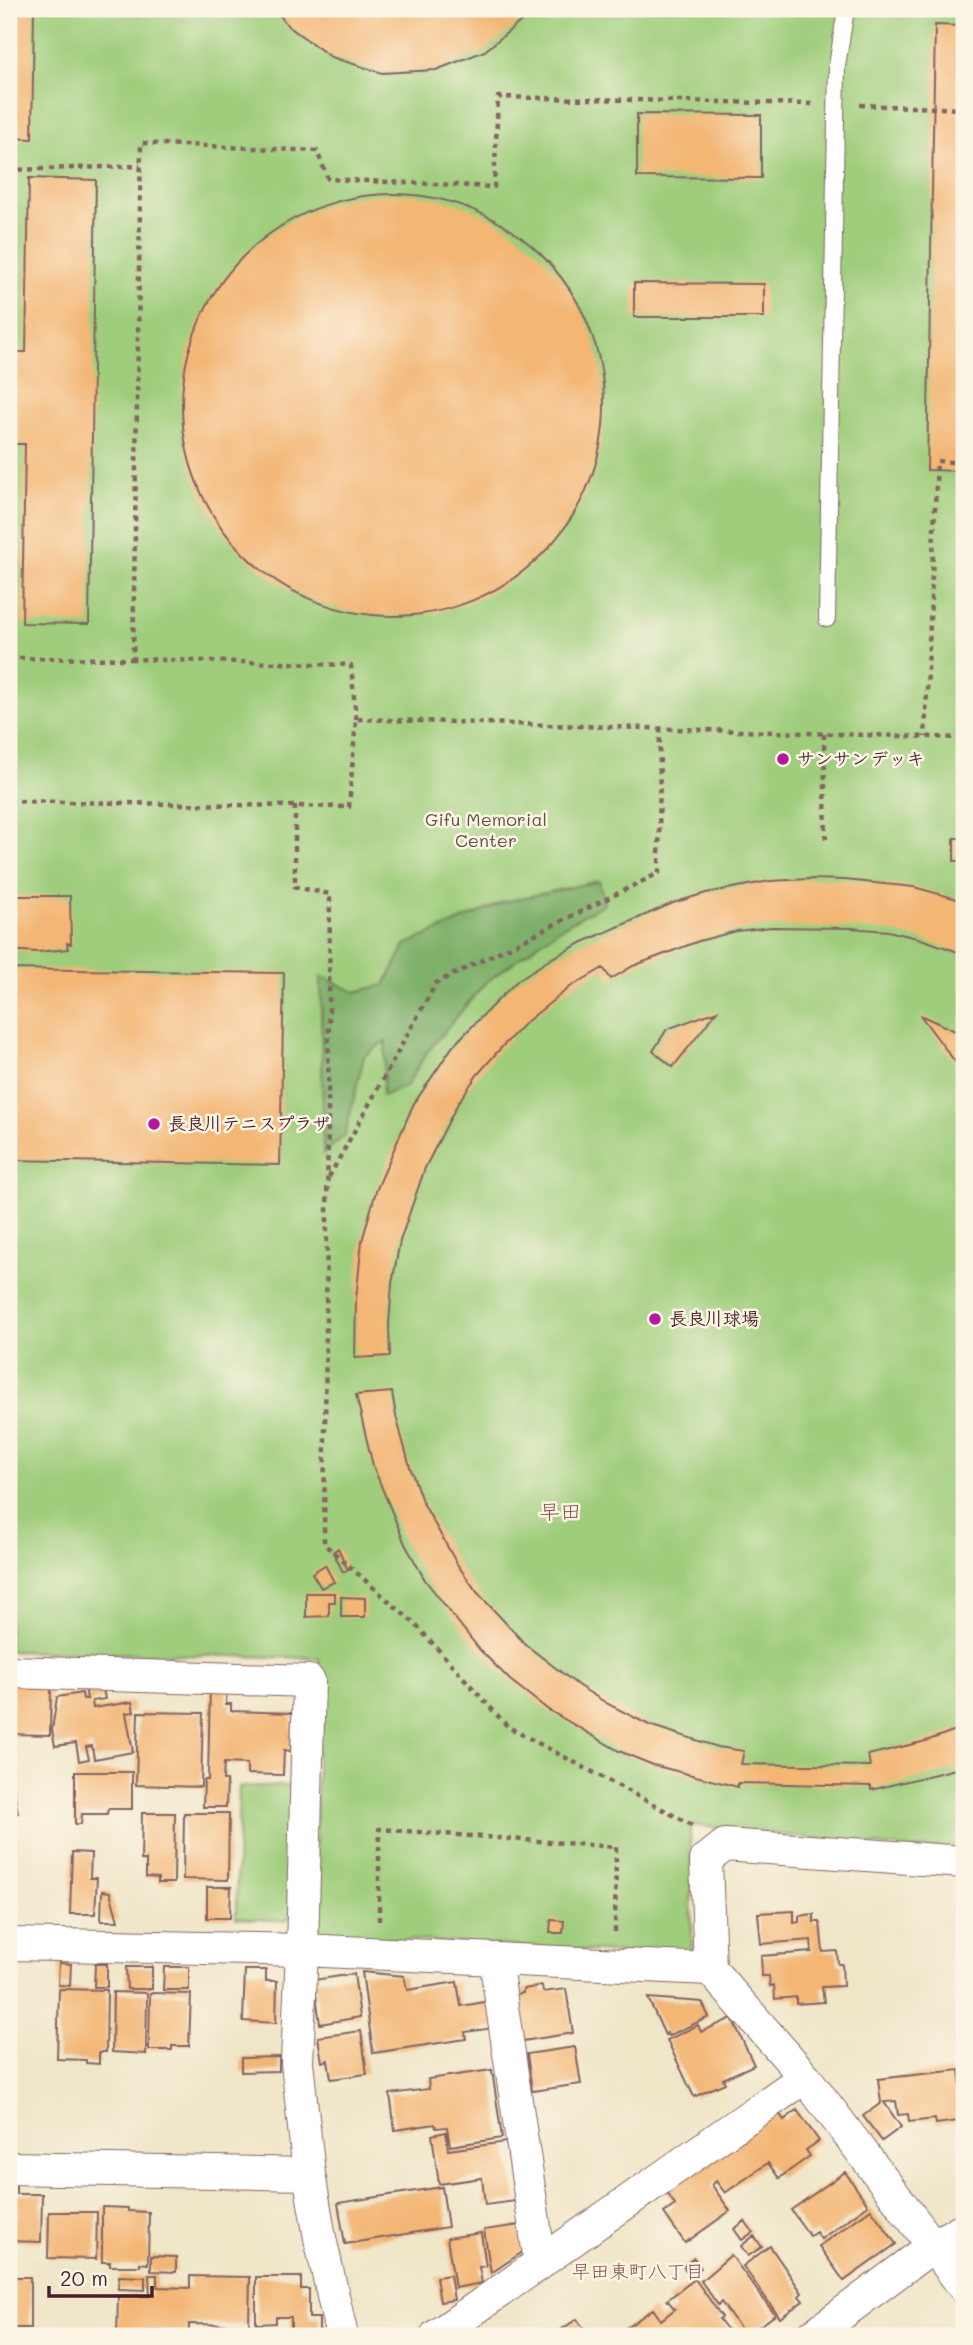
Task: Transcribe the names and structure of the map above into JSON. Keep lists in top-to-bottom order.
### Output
{
  "districts": ["早田", "早田東町八丁目"],
  "parks": ["Gifu Memorial Center"],
  "places": ["サンサンデッキ", "長良川テニスプラザ", "長良川球場"],
  "scale_bar": "20 m"
}
